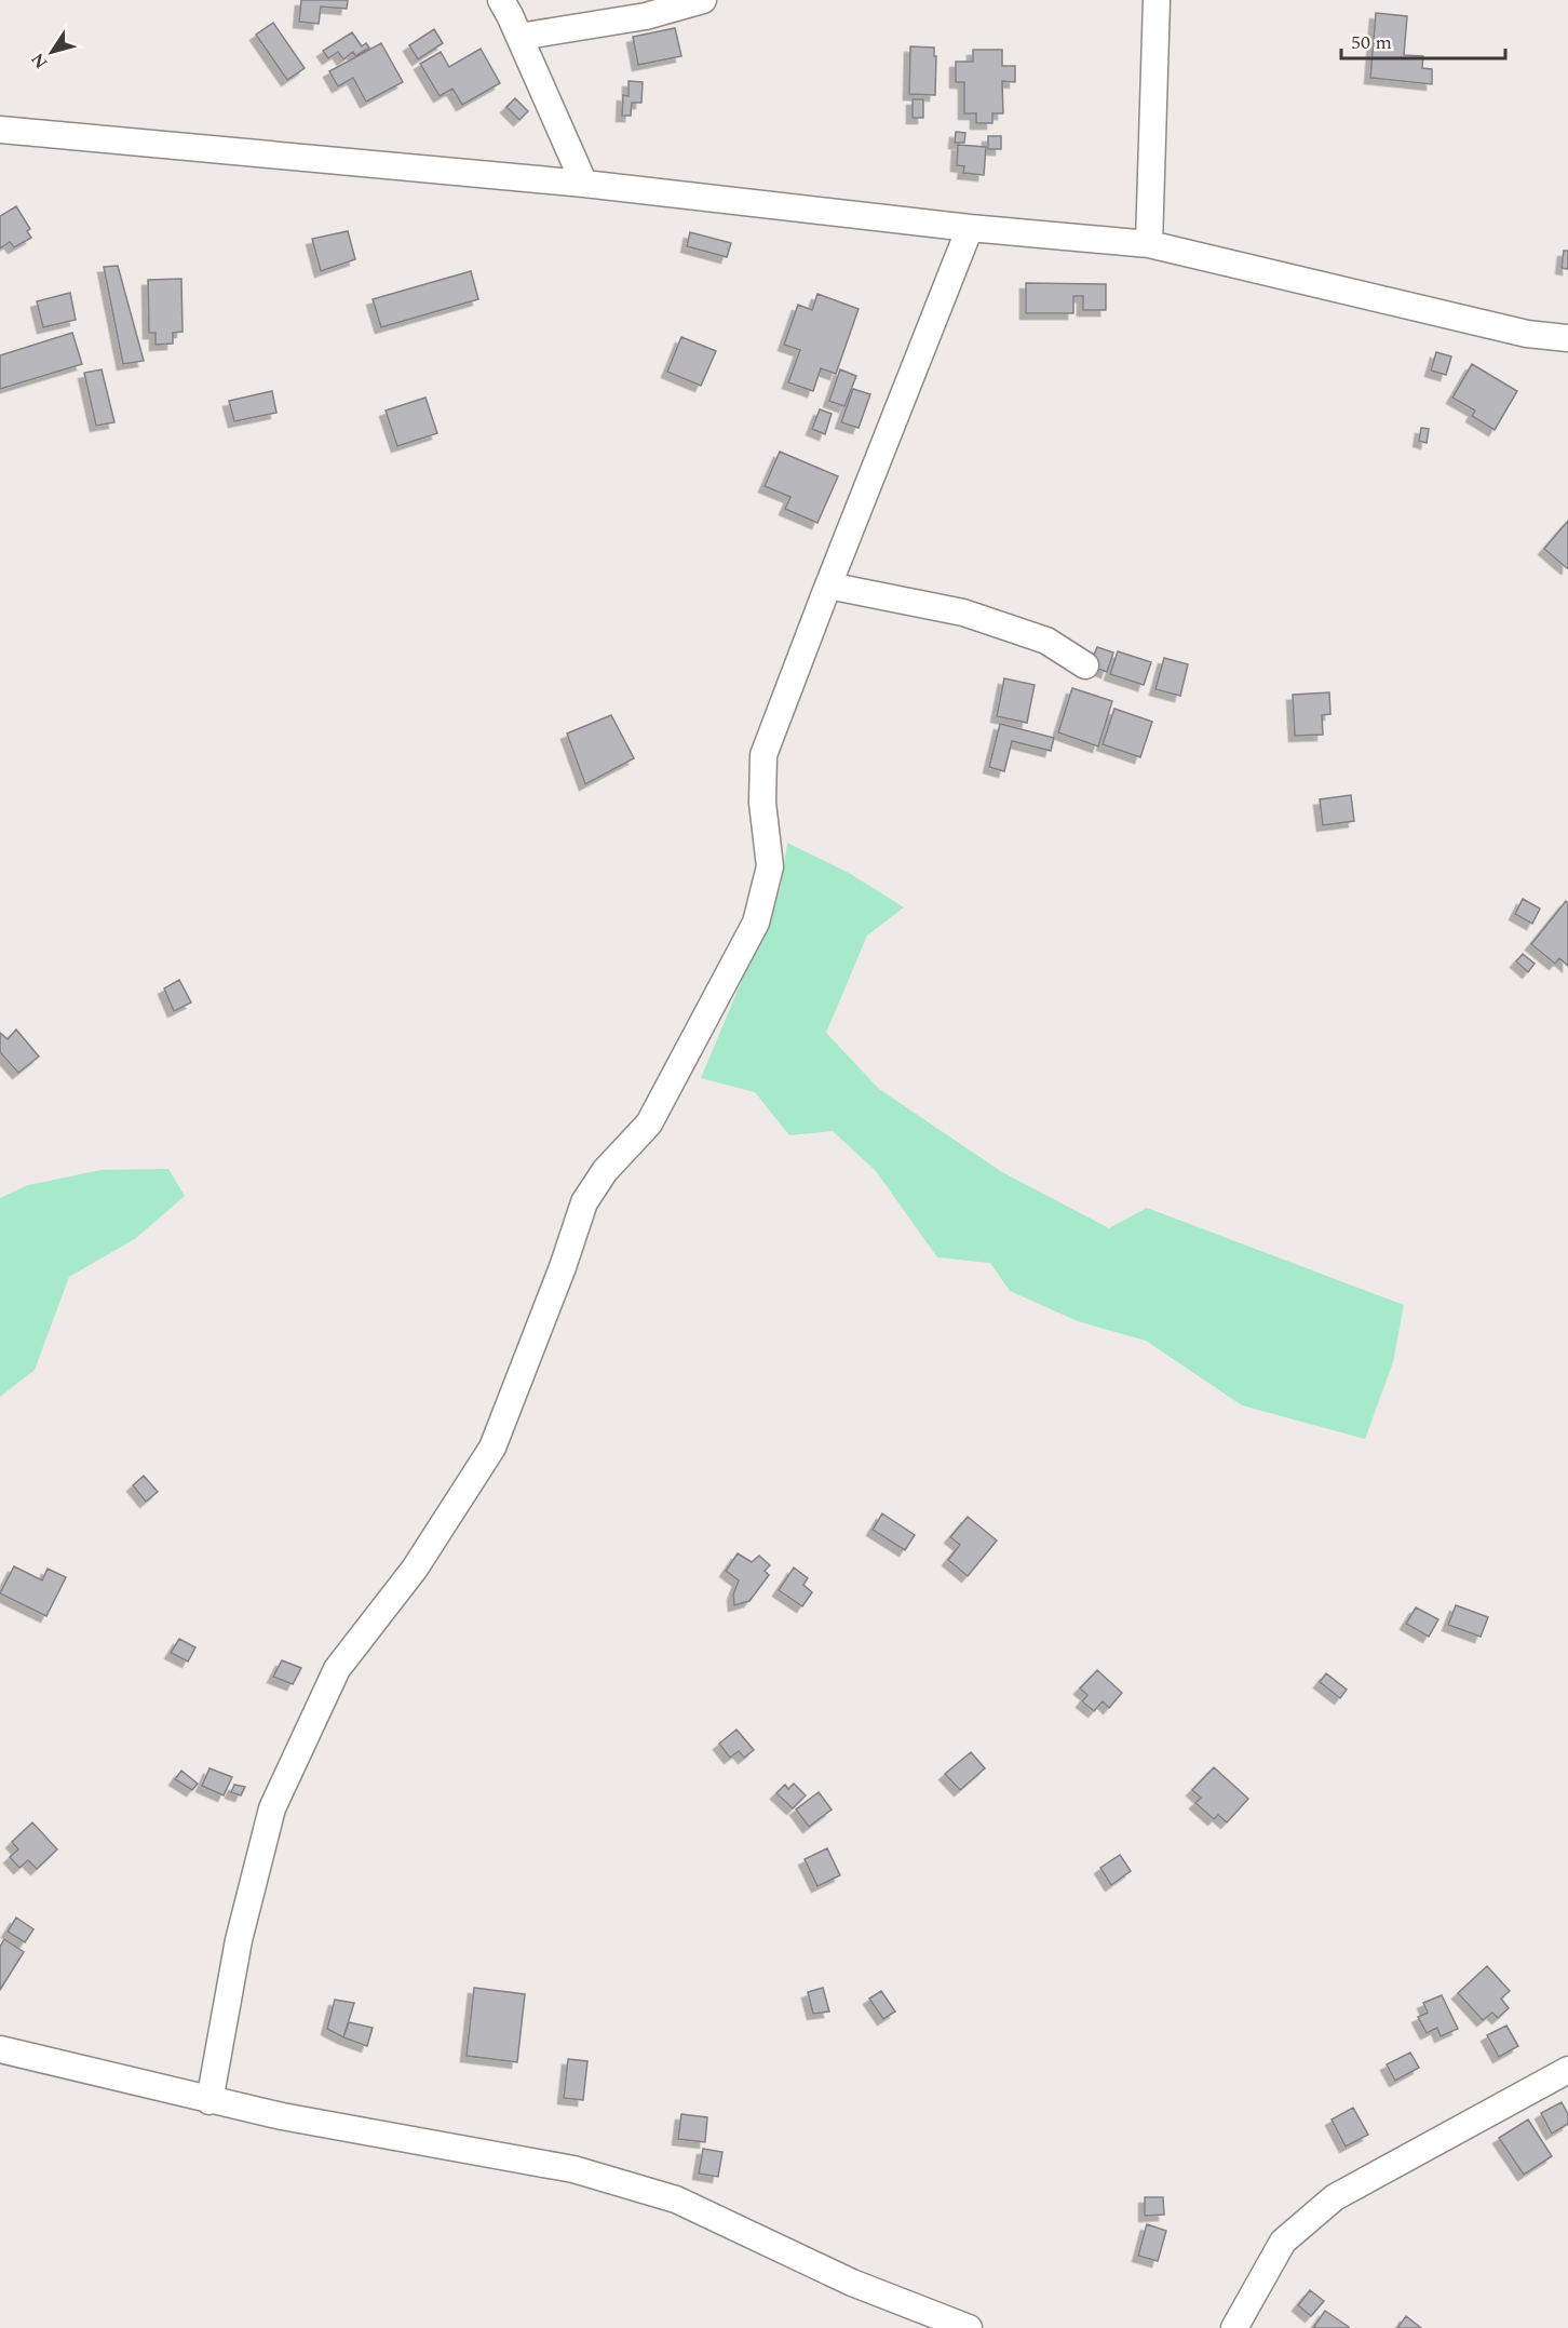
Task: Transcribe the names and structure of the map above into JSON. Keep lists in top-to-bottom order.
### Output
{
  "scale_bar": "50 m",
  "north": "bottom left"
}
